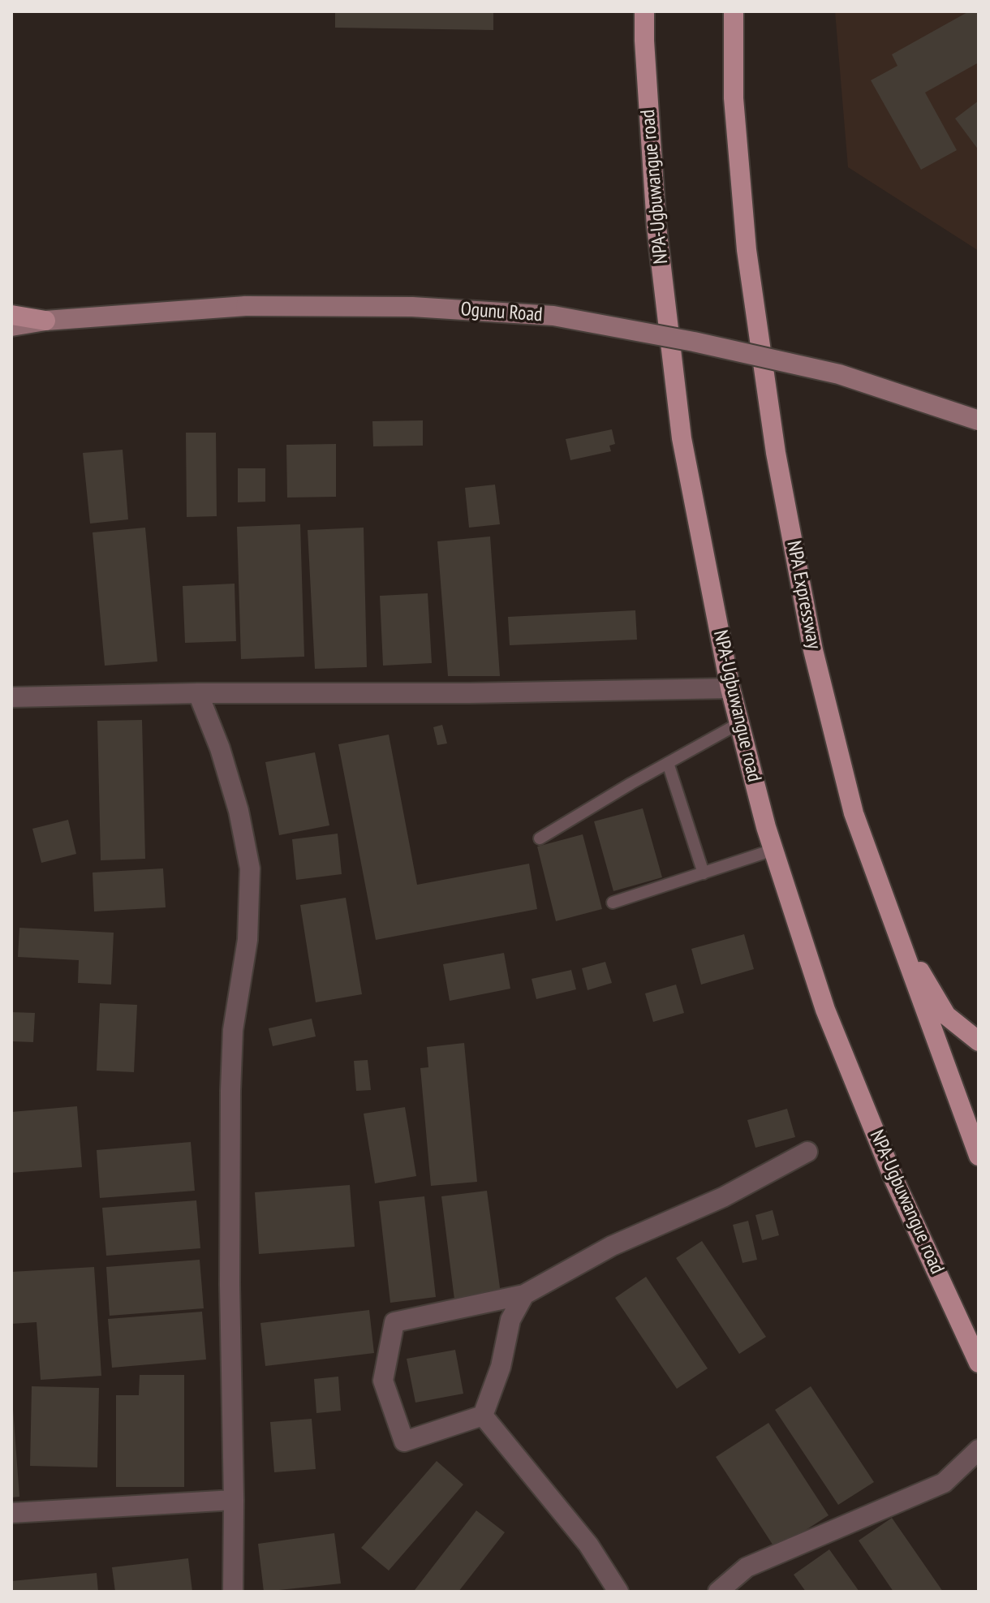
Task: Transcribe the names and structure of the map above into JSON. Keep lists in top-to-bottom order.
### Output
{
  "streets": {
    "main road": ["NPA-Ugbuwangue road", "Ogunu Road", "NPA Expressway"]
  }
}
